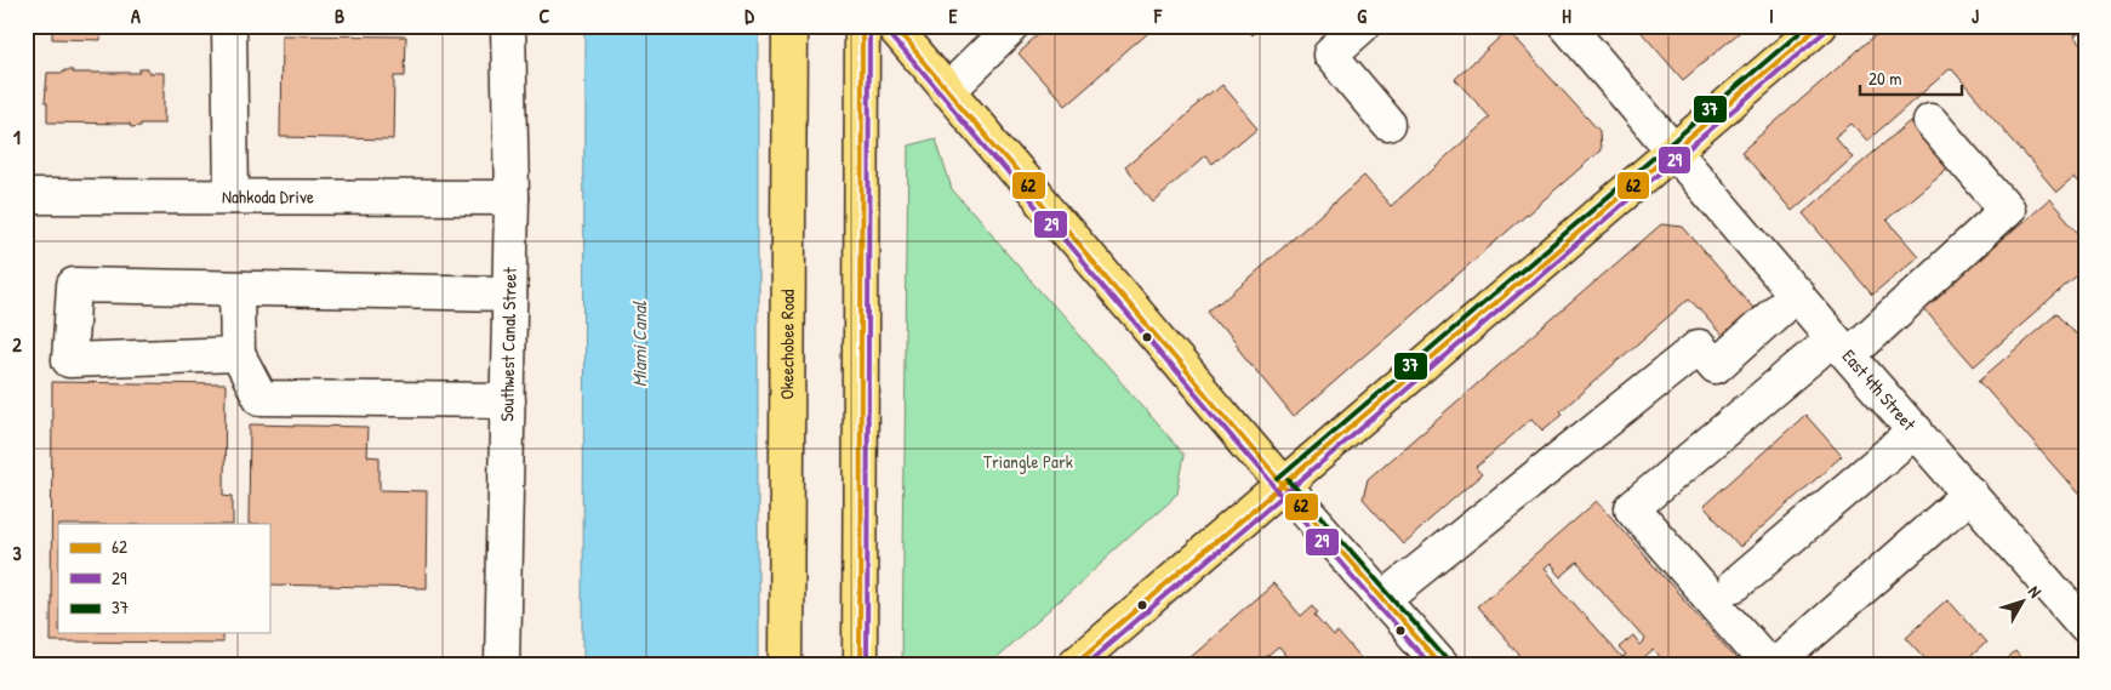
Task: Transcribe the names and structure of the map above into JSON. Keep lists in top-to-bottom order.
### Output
{
  "streets": {
    "main road": ["Okeechobee Road"],
    "street": ["Nahkoda Drive", "Southwest Canal Street", "East 4th Street"]
  },
  "crossings": [
    ["Nahkoda Drive", "Southwest Canal Street"]
  ],
  "water": ["Miami Canal"],
  "parks": ["Triangle Park"],
  "lines": ["transit line 62", "transit line 29", "transit line 37"],
  "legend": ["62", "29", "37"],
  "scale_bar": "20 m",
  "north": "top right",
  "grid": {
    "columns": [
      "A",
      "B",
      "C",
      "D",
      "E",
      "F",
      "G",
      "H",
      "I",
      "J"
    ],
    "rows": ["1", "2", "3"]
  }
}
